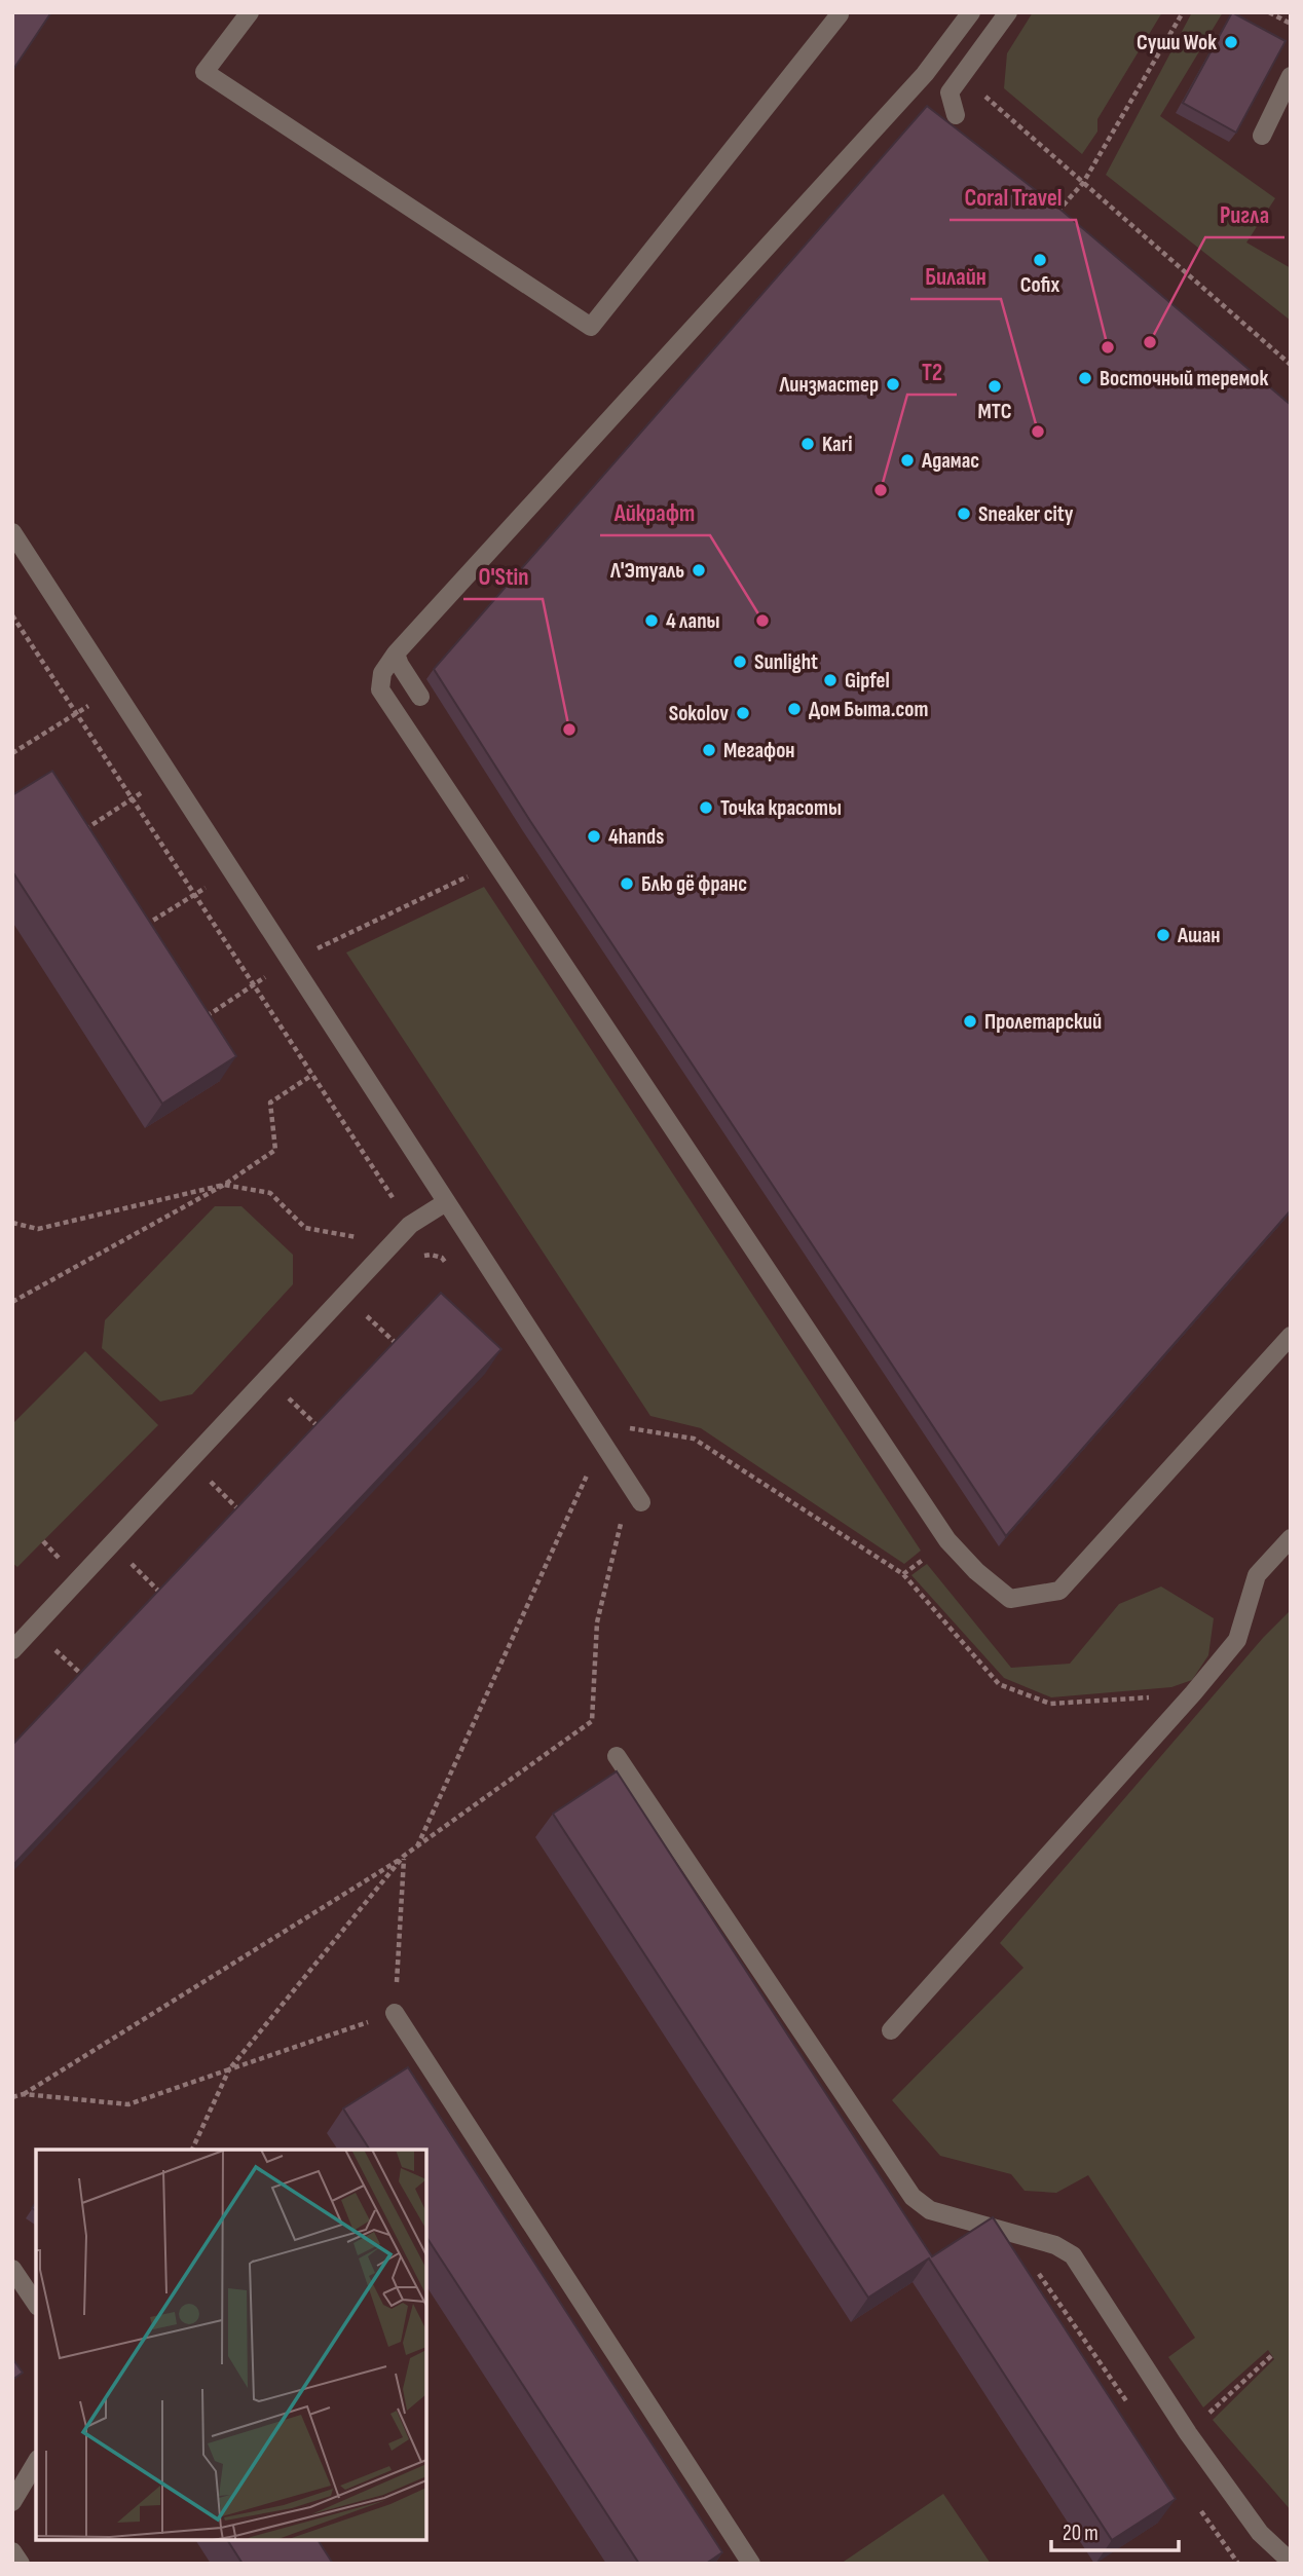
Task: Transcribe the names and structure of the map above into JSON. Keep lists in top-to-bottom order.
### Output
{
  "places": [
    "Суши Wok",
    "Cofix",
    "Ригла",
    "Coral Travel",
    "Восточный теремок",
    "Линзмастер",
    "МТС",
    "Билайн",
    "Kari",
    "Адамас",
    "T2",
    "Sneaker city",
    "Л'Этуаль",
    "4 лапы",
    "Айкрафт",
    "Sunlight",
    "Gipfel",
    "Дом Быта.com",
    "Sokolov",
    "O'Stin",
    "Мегафон",
    "Точка красоты",
    "4hands",
    "Блю дё франс",
    "Ашан",
    "Пролетарский"
  ],
  "scale_bar": "20 m"
}
